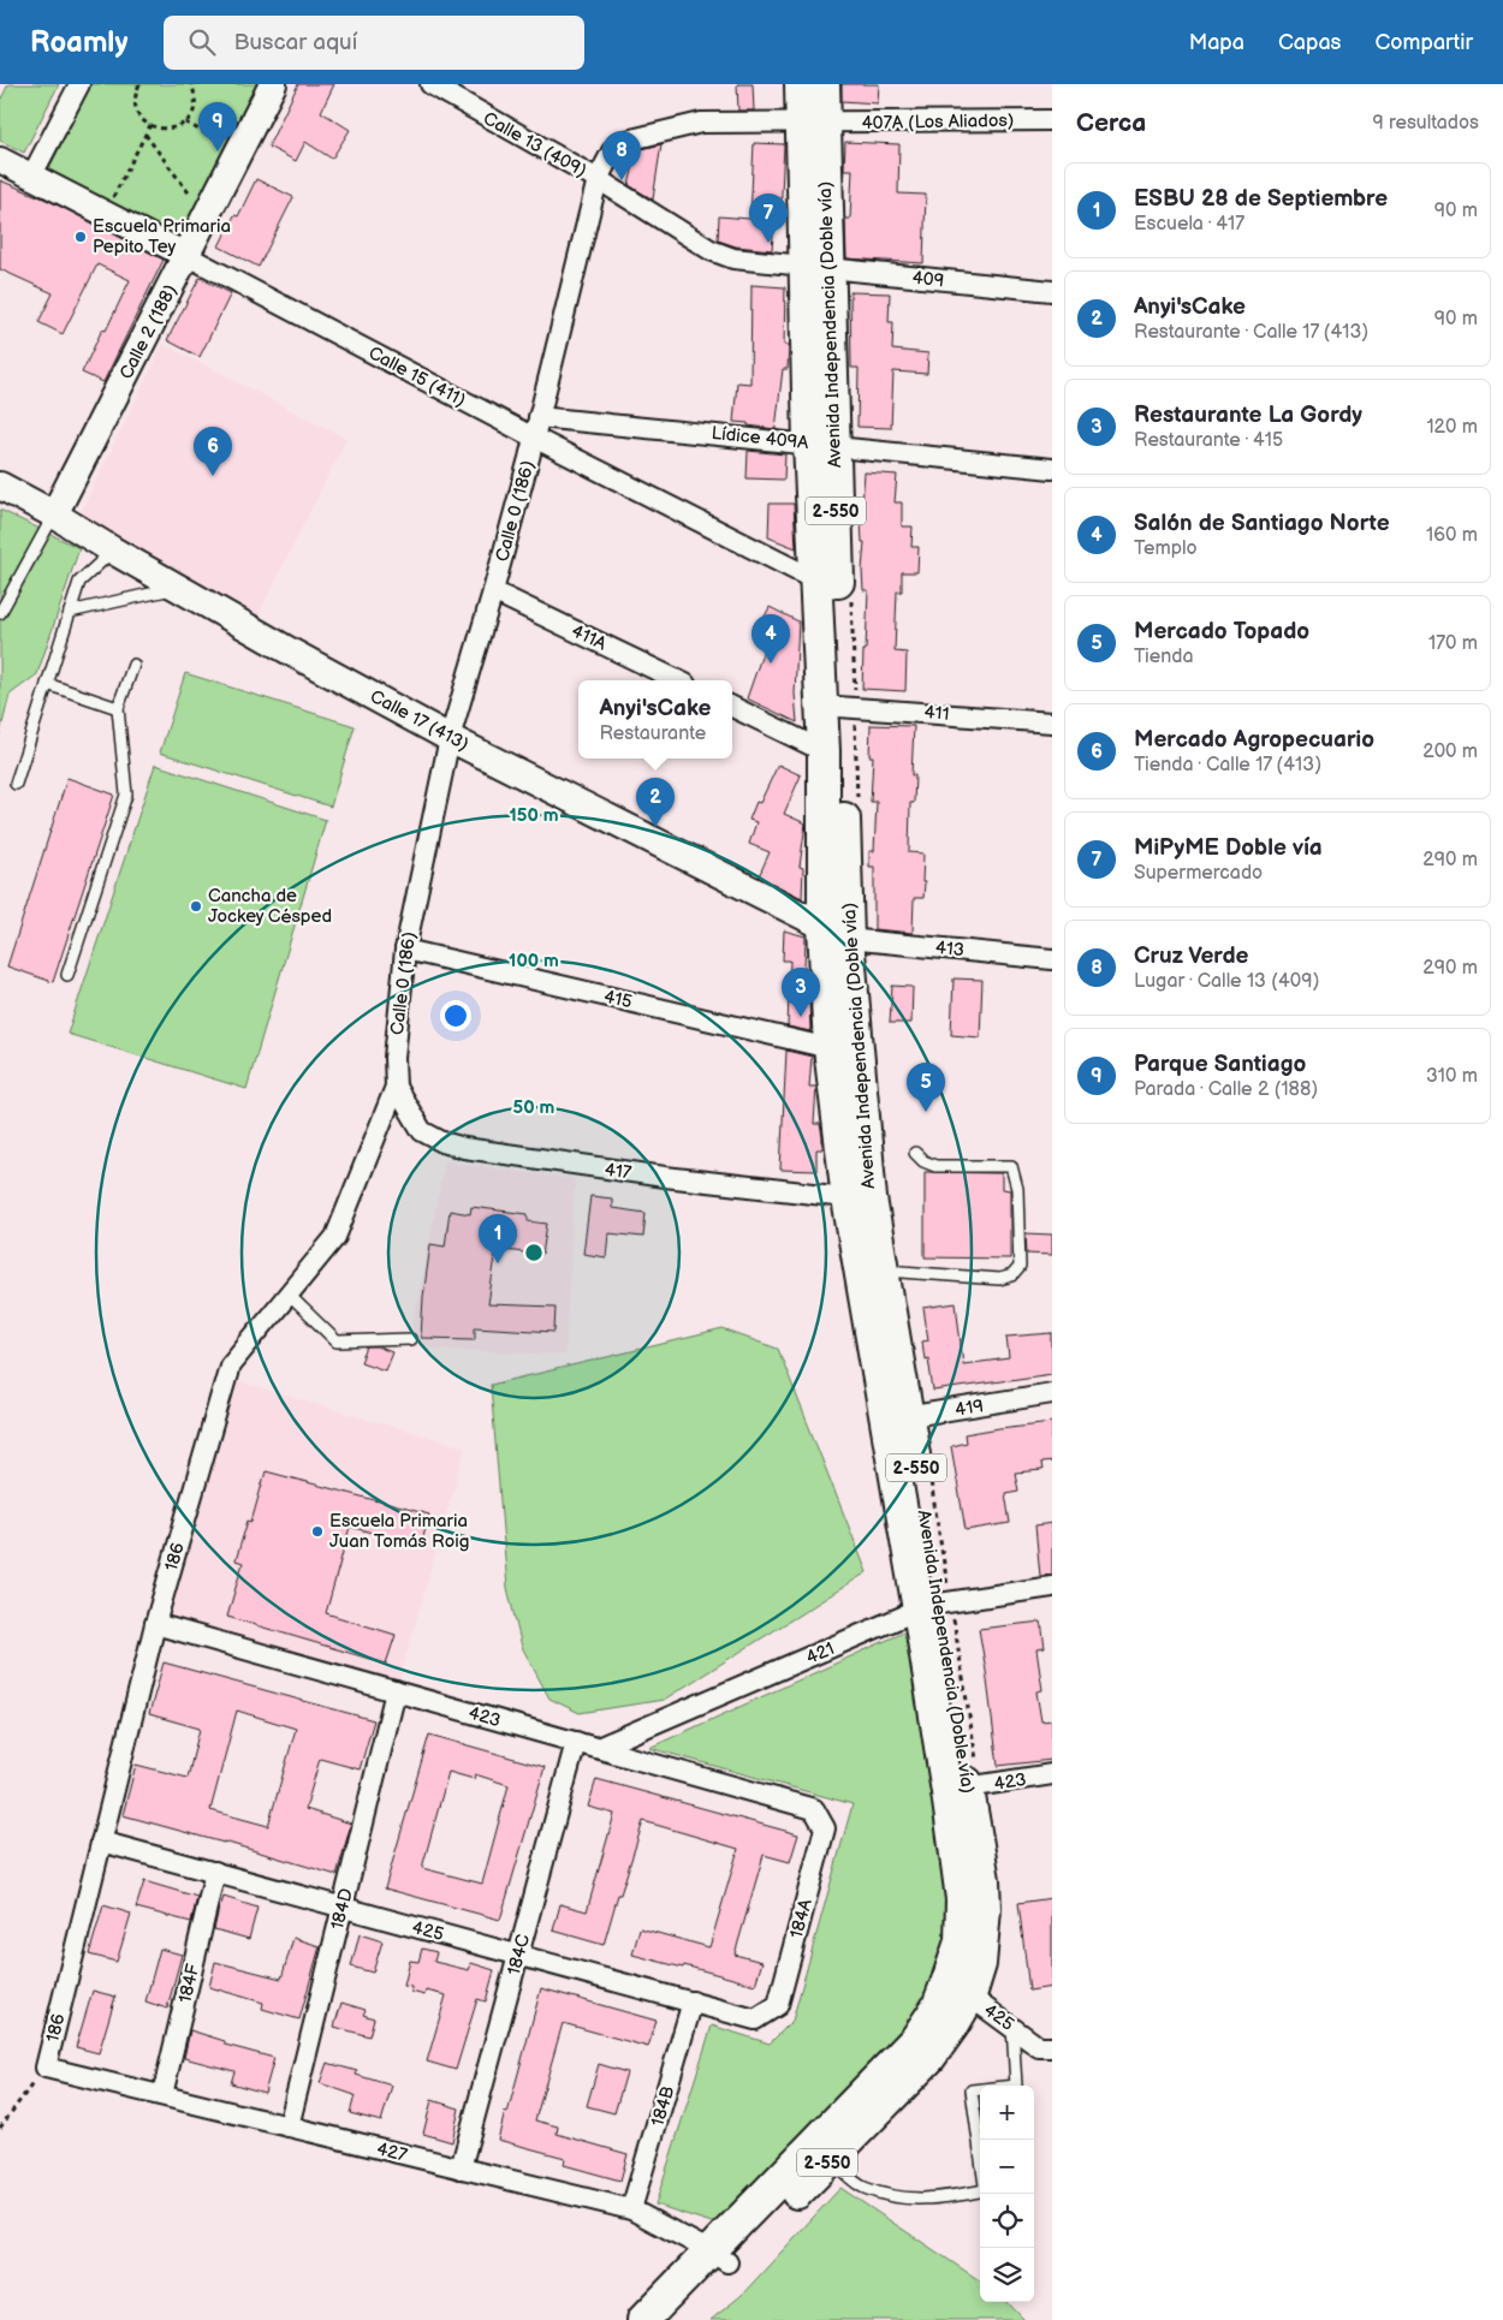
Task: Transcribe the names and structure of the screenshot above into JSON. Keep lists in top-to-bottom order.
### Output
{
  "streets": {
    "main road": [
      "Avenida Independencia (Doble vía)",
      "Calle 2 (188)",
      "2-550",
      "Calle 17 (413)"
    ],
    "street": [
      "407A (Los Aliados)",
      "Calle 13 (409)",
      "409",
      "Calle 15 (411)",
      "Lídice 409A",
      "Calle 0 (186)",
      "411A",
      "411",
      "413",
      "415",
      "417",
      "419",
      "186",
      "421",
      "423",
      "184D",
      "184A",
      "425",
      "184C",
      "184F",
      "184B",
      "427"
    ]
  },
  "crossings": [
    ["407A (Los Aliados)", "Avenida Independencia (Doble vía)"],
    ["407A (Los Aliados)", "Calle 0 (186)"],
    ["Calle 13 (409)", "409"],
    ["Calle 13 (409)", "Avenida Independencia (Doble vía)"],
    ["Calle 13 (409)", "Calle 0 (186)"],
    ["409", "Avenida Independencia (Doble vía)"],
    ["Avenida Independencia (Doble vía)", "Calle 15 (411)"],
    ["Avenida Independencia (Doble vía)", "Lídice 409A"],
    ["Avenida Independencia (Doble vía)", "Calle 0 (186)"],
    ["Avenida Independencia (Doble vía)", "2-550"],
    ["Avenida Independencia (Doble vía)", "411"],
    ["Avenida Independencia (Doble vía)", "Calle 17 (413)"],
    ["Avenida Independencia (Doble vía)", "413"],
    ["Avenida Independencia (Doble vía)", "415"],
    ["Avenida Independencia (Doble vía)", "417"],
    ["Avenida Independencia (Doble vía)", "419"],
    ["Avenida Independencia (Doble vía)", "421"],
    ["Avenida Independencia (Doble vía)", "423"],
    ["Avenida Independencia (Doble vía)", "425"],
    ["Calle 2 (188)", "Calle 15 (411)"],
    ["Calle 2 (188)", "Calle 17 (413)"],
    ["Calle 15 (411)", "Calle 0 (186)"],
    ["Lídice 409A", "Calle 0 (186)"],
    ["Calle 0 (186)", "411A"],
    ["Calle 0 (186)", "Calle 17 (413)"],
    ["Calle 0 (186)", "415"],
    ["Calle 0 (186)", "417"],
    ["Calle 0 (186)", "186"],
    ["2-550", "425"],
    ["2-550", "427"],
    ["Calle 17 (413)", "413"],
    ["417", "186"],
    ["186", "423"],
    ["186", "425"],
    ["186", "427"],
    ["421", "423"],
    ["423", "184D"],
    ["423", "184A"],
    ["423", "184C"],
    ["184D", "425"],
    ["184D", "427"],
    ["184A", "425"],
    ["425", "184C"],
    ["425", "184F"],
    ["425", "184B"],
    ["184C", "427"],
    ["184F", "427"],
    ["184B", "427"]
  ],
  "places": ["Escuela Primaria Pepito Tey", "Cancha de Jockey Césped", "Escuela Primaria Juan Tomás Roig"],
  "page": {
    "header": "Roamly",
    "search": "Buscar aquí",
    "nav": ["Mapa", "Capas", "Compartir"],
    "heading": ["Cerca", "9 resultados"],
    "pins": [
      "9",
      "8",
      "7",
      "6",
      "4",
      "2",
      "3",
      "5",
      "1"
    ],
    "list": [
      {
        "mark": "1",
        "name": "ESBU 28 de Septiembre",
        "note": "Escuela · 417",
        "value": "90 m"
      },
      {
        "mark": "2",
        "name": "Anyi'sCake",
        "note": "Restaurante · Calle 17 (413)",
        "value": "90 m"
      },
      {
        "mark": "3",
        "name": "Restaurante La Gordy",
        "note": "Restaurante · 415",
        "value": "120 m"
      },
      {
        "mark": "4",
        "name": "Salón de Santiago Norte",
        "note": "Templo",
        "value": "160 m"
      },
      {
        "mark": "5",
        "name": "Mercado Topado",
        "note": "Tienda",
        "value": "170 m"
      },
      {
        "mark": "6",
        "name": "Mercado Agropecuario",
        "note": "Tienda · Calle 17 (413)",
        "value": "200 m"
      },
      {
        "mark": "7",
        "name": "MiPyME Doble vía",
        "note": "Supermercado",
        "value": "290 m"
      },
      {
        "mark": "8",
        "name": "Cruz Verde",
        "note": "Lugar · Calle 13 (409)",
        "value": "290 m"
      },
      {
        "mark": "9",
        "name": "Parque Santiago",
        "note": "Parada · Calle 2 (188)",
        "value": "310 m"
      }
    ],
    "popup": ["Anyi'sCake", "Restaurante"],
    "map_buttons": ["+", "−"]
  },
  "rings": ["150 m", "100 m", "50 m"]
}
